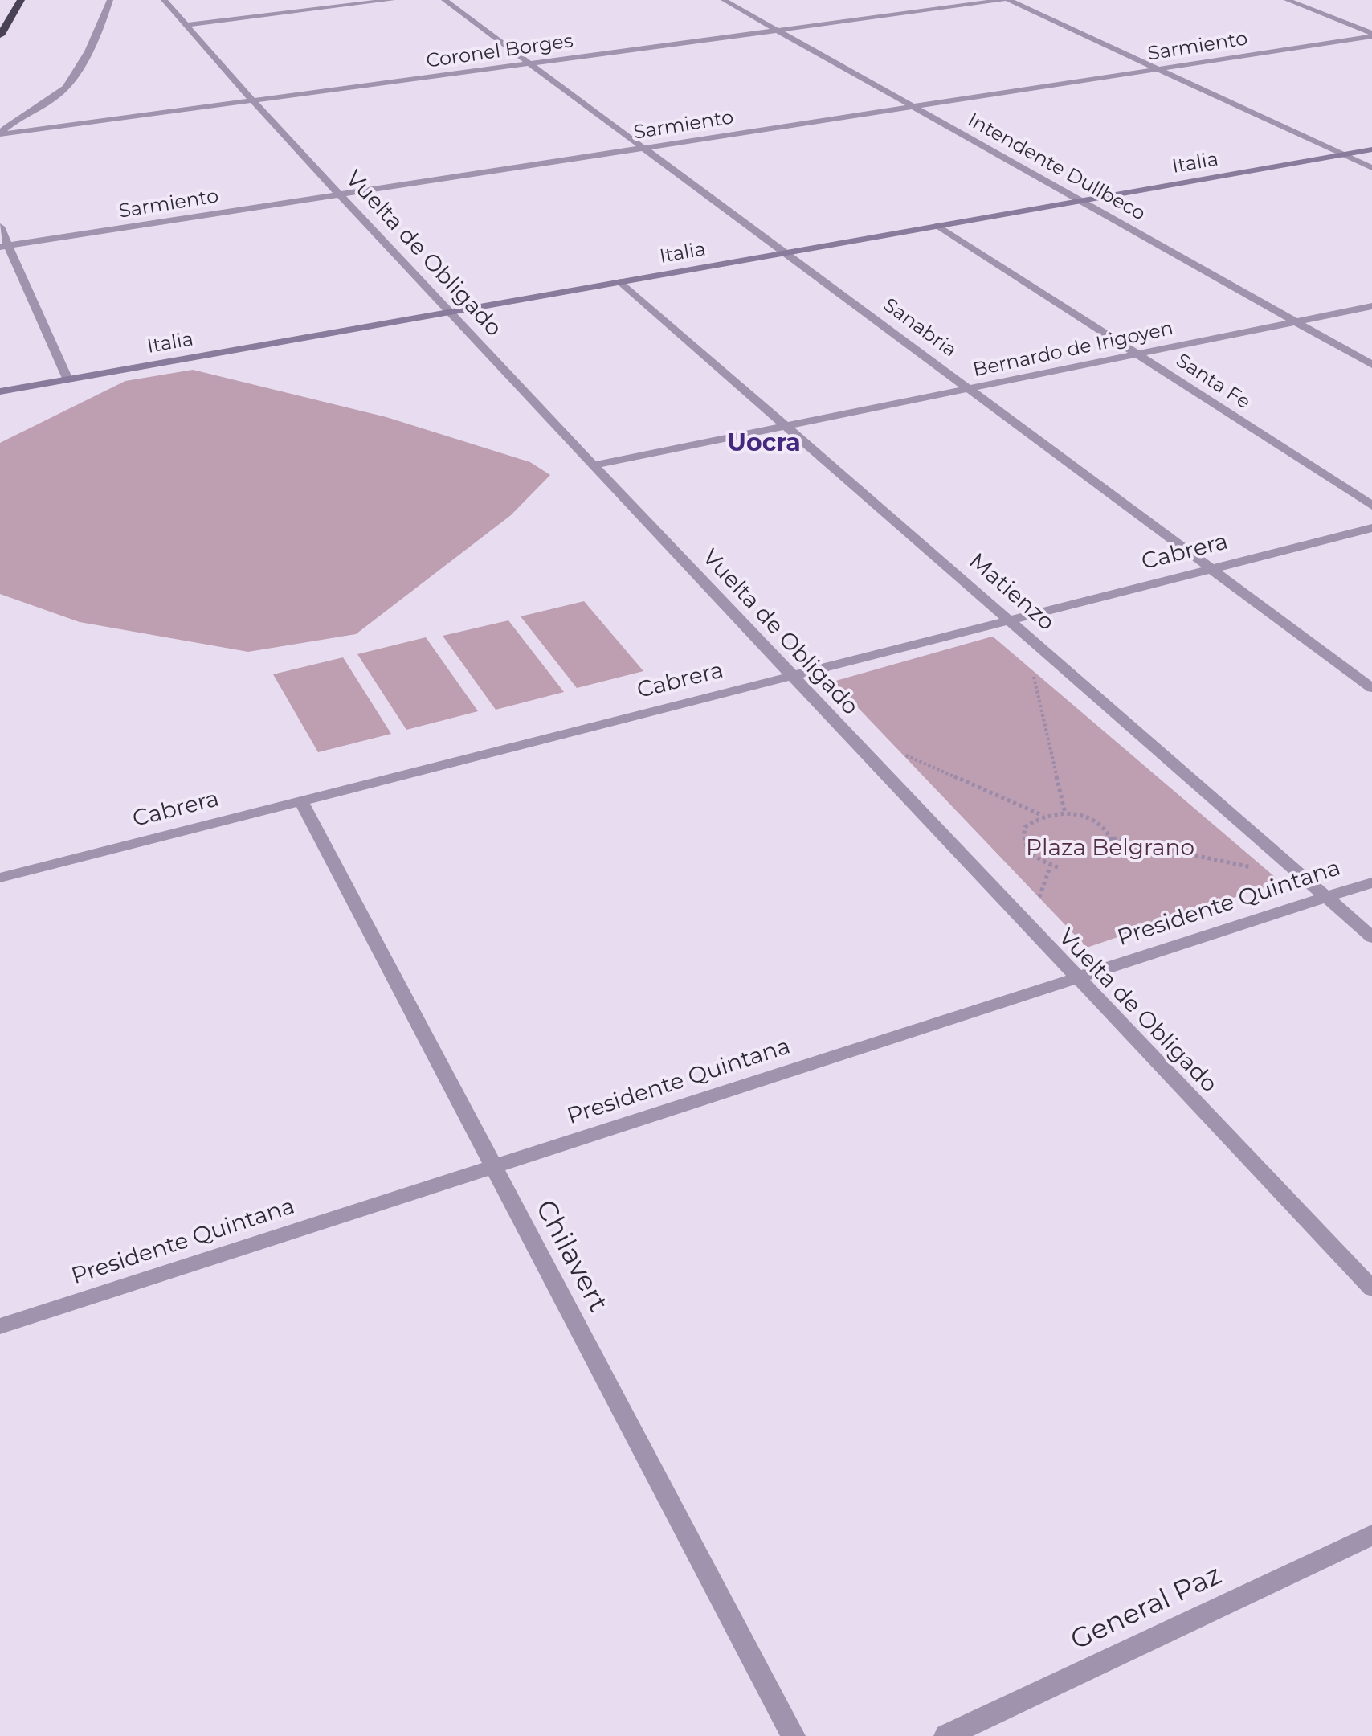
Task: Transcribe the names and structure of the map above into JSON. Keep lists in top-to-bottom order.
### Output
{
  "streets": {
    "street": [
      "Sarmiento",
      "Coronel Borges",
      "Italia",
      "Intendente Dullbeco",
      "Vuelta de Obligado",
      "Sanabria",
      "Bernardo de Irigoyen",
      "Santa Fe",
      "Cabrera",
      "Matienzo",
      "Presidente Quintana",
      "Chilavert",
      "General Paz"
    ]
  },
  "crossings": [
    ["Sarmiento", "Intendente Dullbeco"],
    ["Sarmiento", "Vuelta de Obligado"],
    ["Sarmiento", "Sanabria"],
    ["Coronel Borges", "Intendente Dullbeco"],
    ["Coronel Borges", "Vuelta de Obligado"],
    ["Coronel Borges", "Sanabria"],
    ["Italia", "Intendente Dullbeco"],
    ["Italia", "Vuelta de Obligado"],
    ["Italia", "Sanabria"],
    ["Italia", "Santa Fe"],
    ["Italia", "Matienzo"],
    ["Intendente Dullbeco", "Bernardo de Irigoyen"],
    ["Vuelta de Obligado", "Bernardo de Irigoyen"],
    ["Vuelta de Obligado", "Cabrera"],
    ["Vuelta de Obligado", "Presidente Quintana"],
    ["Sanabria", "Bernardo de Irigoyen"],
    ["Sanabria", "Cabrera"],
    ["Bernardo de Irigoyen", "Santa Fe"],
    ["Bernardo de Irigoyen", "Matienzo"],
    ["Cabrera", "Matienzo"],
    ["Cabrera", "Chilavert"],
    ["Matienzo", "Presidente Quintana"],
    ["Presidente Quintana", "Chilavert"]
  ],
  "districts": ["Uocra"],
  "parks": ["Plaza Belgrano"]
}
